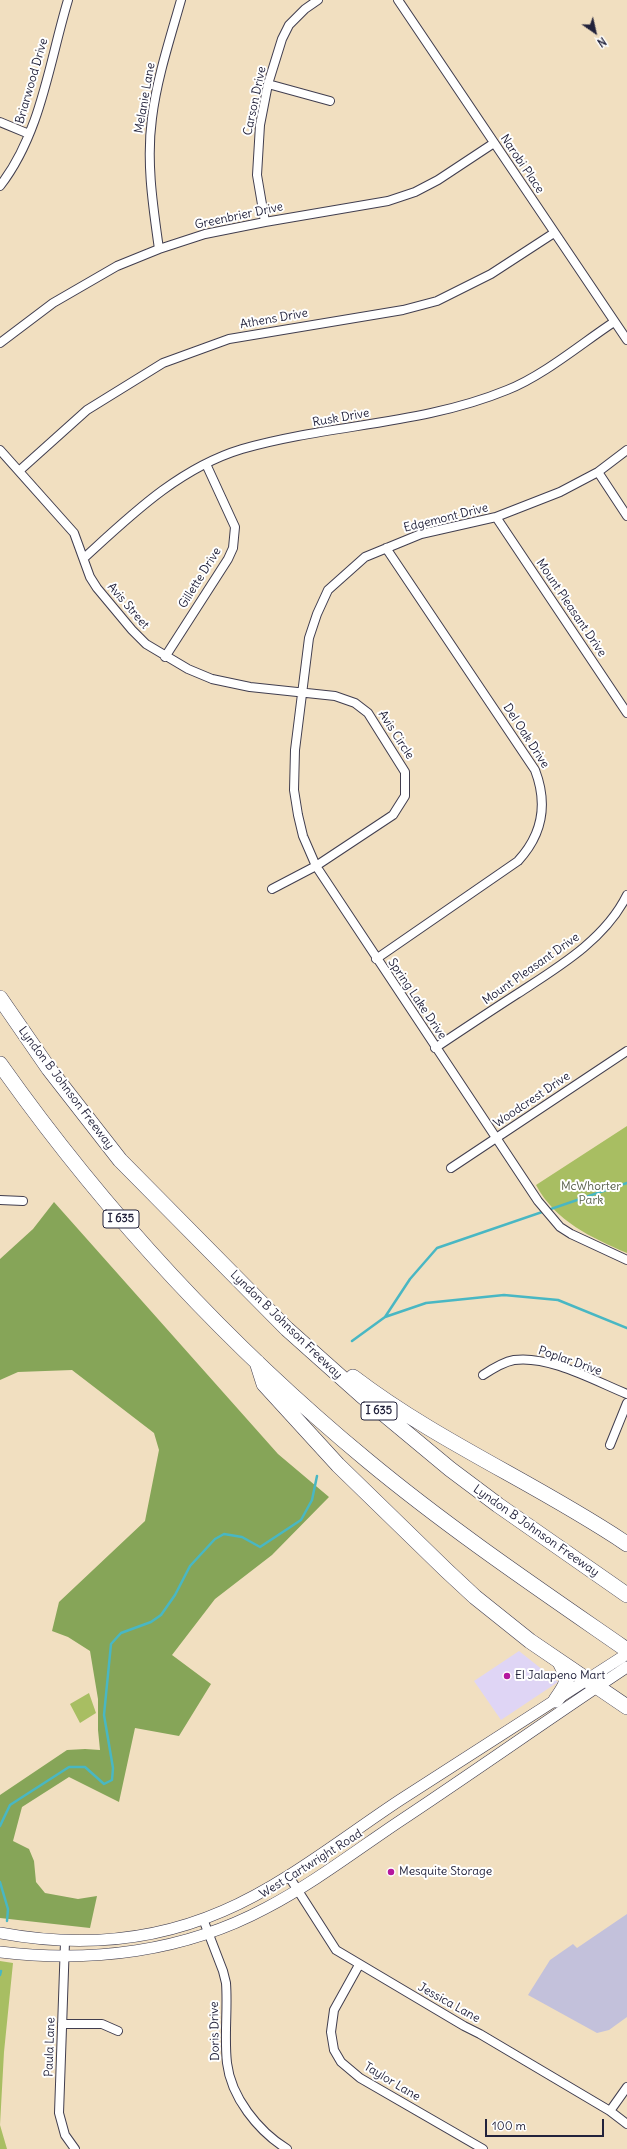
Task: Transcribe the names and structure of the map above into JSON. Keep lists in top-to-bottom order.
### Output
{
  "streets": {
    "highway": ["Lyndon B Johnson Freeway", "I 635"],
    "main road": ["West Cartwright Road"],
    "street": [
      "Briarwood Drive",
      "Melanie Lane",
      "Carson Drive",
      "Narobi Place",
      "Greenbrier Drive",
      "Athens Drive",
      "Rusk Drive",
      "Edgemont Drive",
      "Gillette Drive",
      "Avis Street",
      "Mount Pleasant Drive",
      "Avis Circle",
      "Del Oak Drive",
      "Spring Lake Drive",
      "Woodcrest Drive",
      "Poplar Drive",
      "Jessica Lane",
      "Doris Drive",
      "Paula Lane",
      "Taylor Lane"
    ]
  },
  "crossings": [
    ["Melanie Lane", "Greenbrier Drive"],
    ["Carson Drive", "Greenbrier Drive"],
    ["Narobi Place", "Greenbrier Drive"],
    ["Narobi Place", "Athens Drive"],
    ["Narobi Place", "Rusk Drive"],
    ["Athens Drive", "Avis Street"],
    ["Rusk Drive", "Gillette Drive"],
    ["Rusk Drive", "Avis Street"],
    ["Edgemont Drive", "Avis Street"],
    ["Edgemont Drive", "Mount Pleasant Drive"],
    ["Edgemont Drive", "Avis Circle"],
    ["Edgemont Drive", "Del Oak Drive"],
    ["Edgemont Drive", "Spring Lake Drive"],
    ["Gillette Drive", "Avis Street"],
    ["Avis Street", "Avis Circle"],
    ["Avis Street", "Spring Lake Drive"],
    ["Mount Pleasant Drive", "Spring Lake Drive"],
    ["Avis Circle", "Spring Lake Drive"],
    ["Del Oak Drive", "Spring Lake Drive"],
    ["Spring Lake Drive", "Woodcrest Drive"],
    ["West Cartwright Road", "Jessica Lane"],
    ["West Cartwright Road", "Doris Drive"],
    ["West Cartwright Road", "Paula Lane"],
    ["Jessica Lane", "Taylor Lane"]
  ],
  "parks": ["McWhorter Park"],
  "places": ["El Jalapeno Mart", "Mesquite Storage"],
  "scale_bar": "100 m",
  "north": "bottom right"
}
